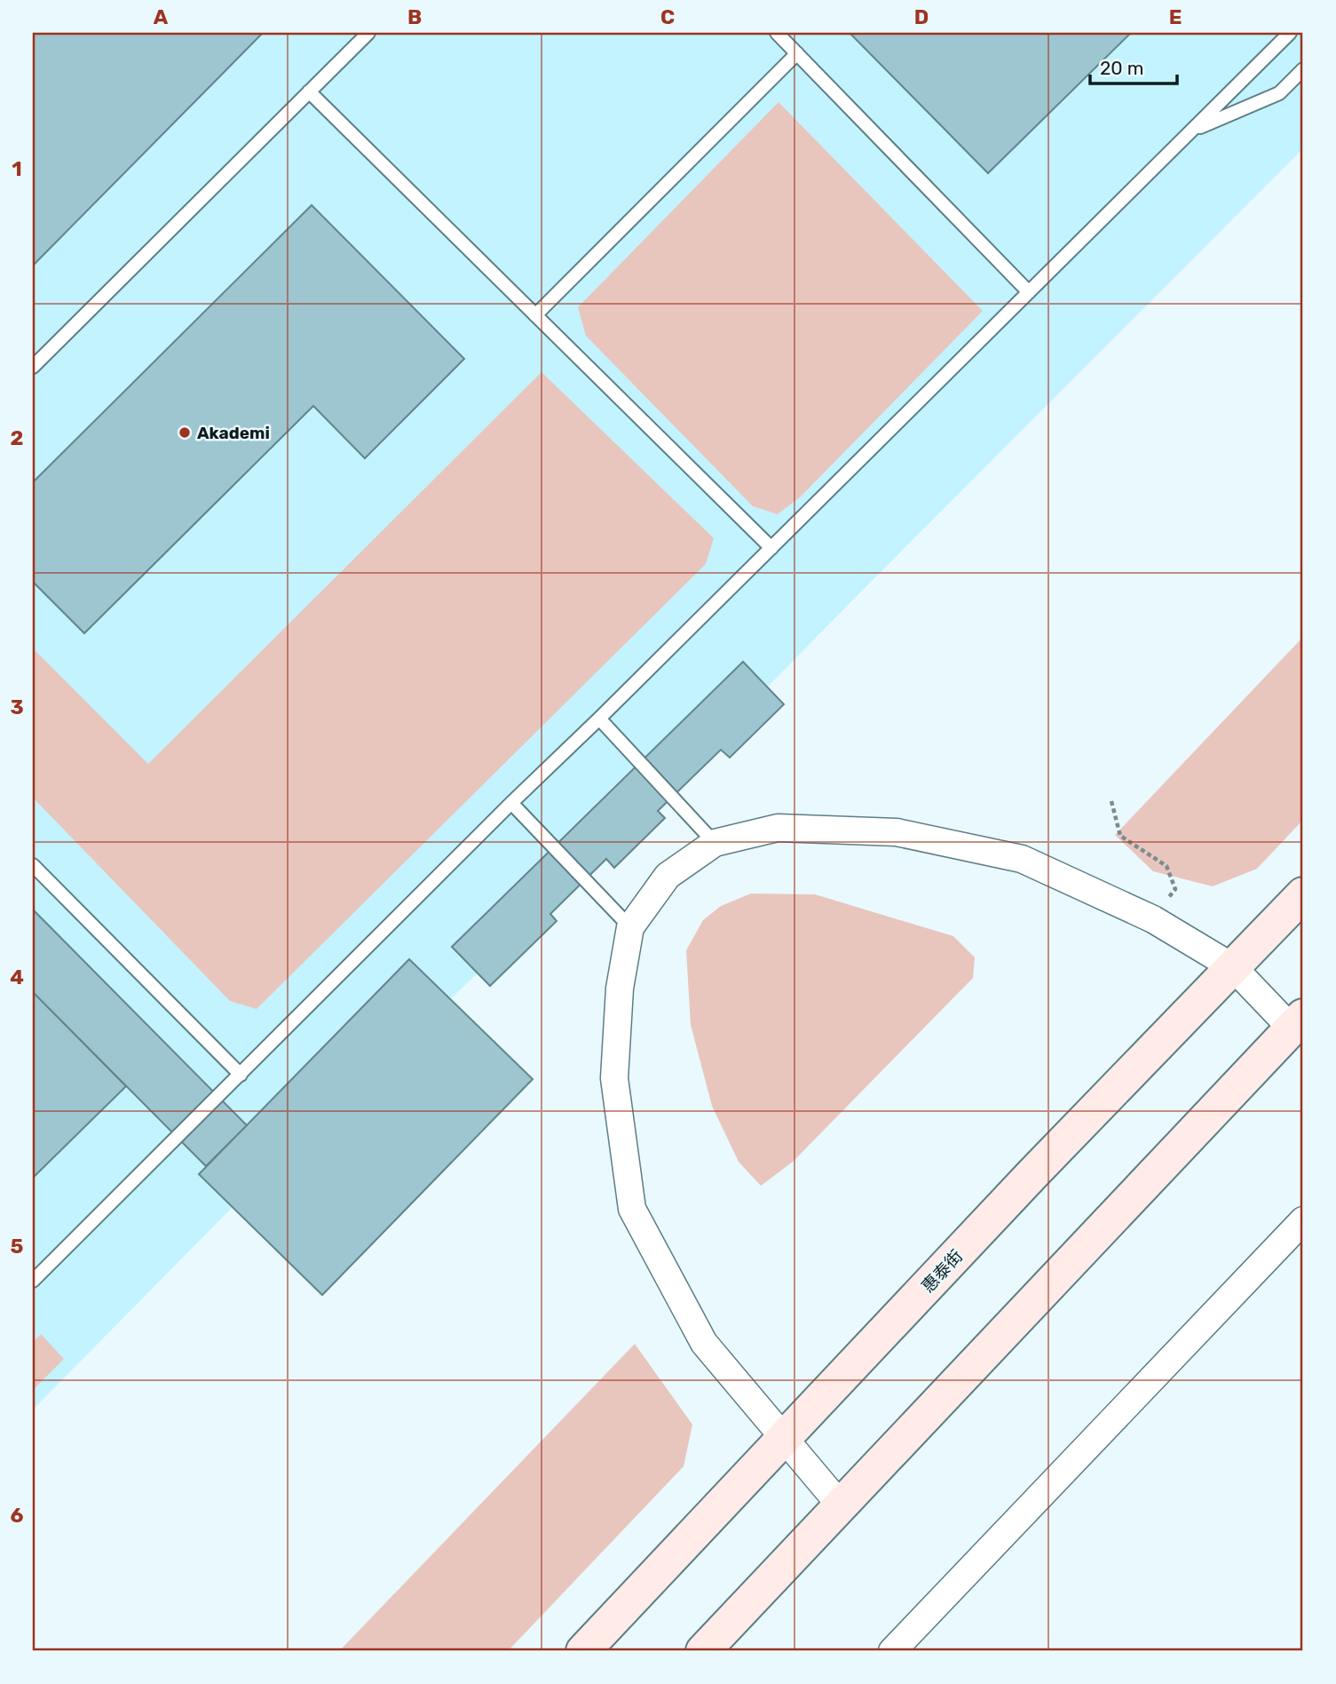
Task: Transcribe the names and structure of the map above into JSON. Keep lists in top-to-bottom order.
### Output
{
  "streets": {
    "main road": ["惠泰街"]
  },
  "places": ["Akademi"],
  "scale_bar": "20 m",
  "grid": {
    "columns": [
      "A",
      "B",
      "C",
      "D",
      "E"
    ],
    "rows": [
      "1",
      "2",
      "3",
      "4",
      "5",
      "6"
    ]
  }
}
